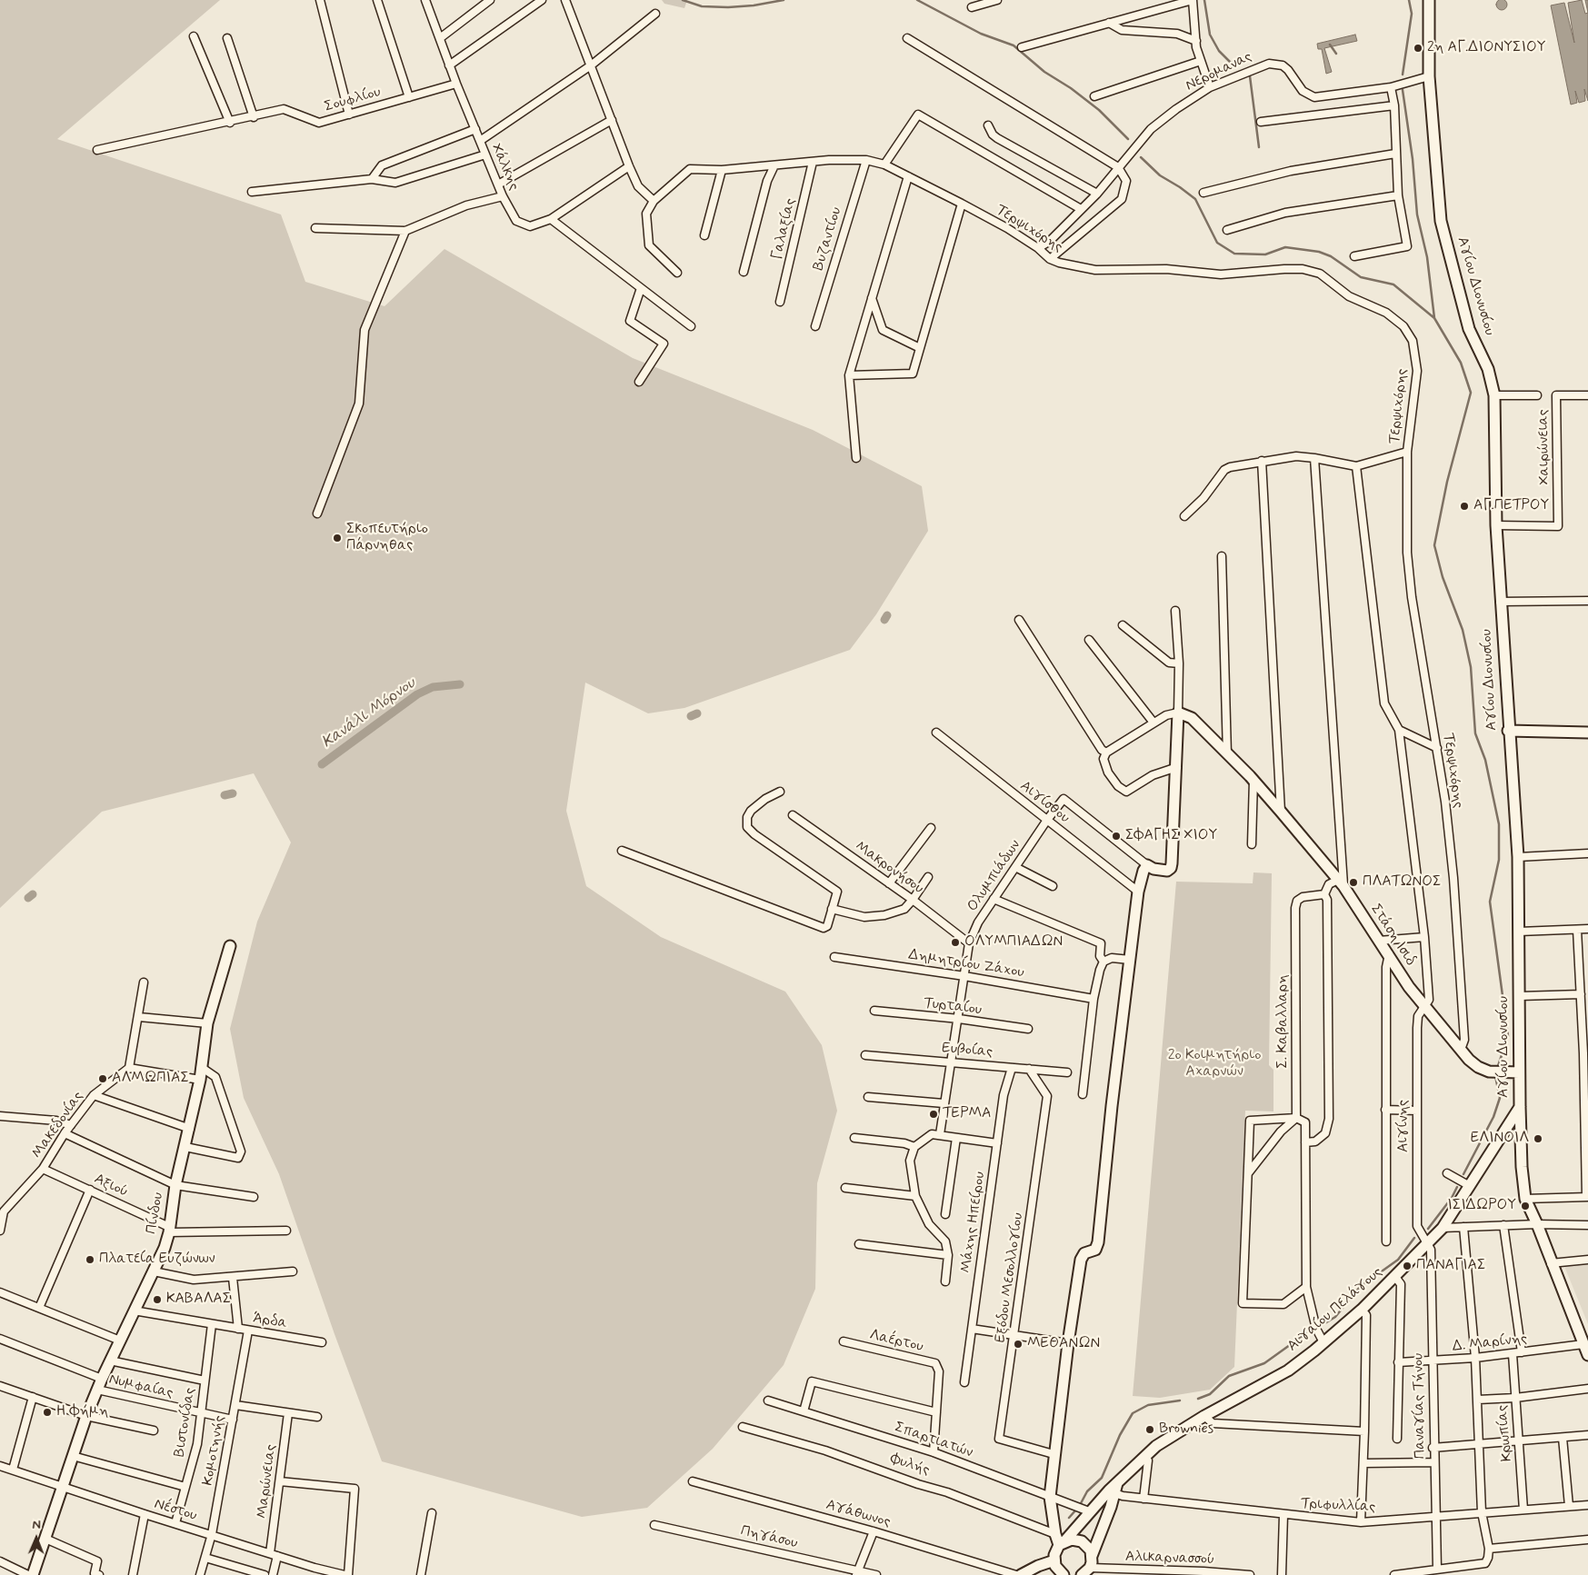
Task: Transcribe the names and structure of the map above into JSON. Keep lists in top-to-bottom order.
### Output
{
  "streets": {
    "street": [
      "Νερομανας",
      "Σουφλίου",
      "Χάλκης",
      "Γαλαξίας",
      "Τερψιχόρης",
      "Βυζαντίου",
      "Αγίου Διονυσίου",
      "Χαιρώνειας",
      "Αιγίσθου",
      "Μακρονήσου",
      "Ολυμπιάδων",
      "Στάση Ισιδ",
      "Δημητρίου Ζάχου",
      "Τυρταίου",
      "Σ. Καβαλλαρη",
      "Ευβοίας",
      "Μακεδονίας",
      "Αιγίνης",
      "Αξιού",
      "Πίνδου",
      "Μάχης Ηπείρου",
      "Εξόδου Μεσολλογίου",
      "Αιγαίου Πελάγους",
      "Άρδα",
      "Λαέρτου",
      "Δ. Μαρίνης",
      "Νυμφαίας",
      "Παναγίας Τήνου",
      "Βιστονίδας",
      "Κρωπίας",
      "Σπαρτιατών",
      "Κομοτηνής",
      "Φυλής",
      "Μαρώνειας",
      "Τριφυλλίας",
      "Νέστου",
      "Αγάθωνος",
      "Πηγάσου",
      "Αλικαρνασσού"
    ]
  },
  "crossings": [
    ["Νερομανας", "Τερψιχόρης"],
    ["Νερομανας", "Αγίου Διονυσίου"],
    ["Σουφλίου", "Χάλκης"],
    ["Γαλαξίας", "Τερψιχόρης"],
    ["Τερψιχόρης", "Βυζαντίου"],
    ["Τερψιχόρης", "Στάση Ισιδ"],
    ["Αγίου Διονυσίου", "Χαιρώνειας"],
    ["Αγίου Διονυσίου", "Στάση Ισιδ"],
    ["Αγίου Διονυσίου", "Αιγαίου Πελάγους"],
    ["Αγίου Διονυσίου", "Δ. Μαρίνης"],
    ["Αιγίσθου", "Ολυμπιάδων"],
    ["Μακρονήσου", "Ολυμπιάδων"],
    ["Ολυμπιάδων", "Δημητρίου Ζάχου"],
    ["Ολυμπιάδων", "Τυρταίου"],
    ["Ολυμπιάδων", "Ευβοίας"],
    ["Στάση Ισιδ", "Αιγίνης"],
    ["Ευβοίας", "Μάχης Ηπείρου"],
    ["Ευβοίας", "Εξόδου Μεσολλογίου"],
    ["Μακεδονίας", "Αξιού"],
    ["Αιγίνης", "Αιγαίου Πελάγους"],
    ["Αιγίνης", "Παναγίας Τήνου"],
    ["Αξιού", "Πίνδου"],
    ["Πίνδου", "Άρδα"],
    ["Πίνδου", "Νυμφαίας"],
    ["Πίνδου", "Νέστου"],
    ["Αιγαίου Πελάγους", "Παναγίας Τήνου"],
    ["Αιγαίου Πελάγους", "Σπαρτιατών"],
    ["Άρδα", "Βιστονίδας"],
    ["Άρδα", "Κομοτηνής"],
    ["Λαέρτου", "Σπαρτιατών"],
    ["Δ. Μαρίνης", "Παναγίας Τήνου"],
    ["Δ. Μαρίνης", "Κρωπίας"],
    ["Νυμφαίας", "Βιστονίδας"],
    ["Νυμφαίας", "Κομοτηνής"],
    ["Παναγίας Τήνου", "Τριφυλλίας"],
    ["Βιστονίδας", "Νέστου"],
    ["Κρωπίας", "Τριφυλλίας"],
    ["Κομοτηνής", "Νέστου"],
    ["Μαρώνειας", "Νέστου"]
  ],
  "water": ["Κανάλι Μόρνου"],
  "parks": ["2ο Κοιμητήριο Αχαρνών"],
  "places": [
    "2η ΑΓ.ΔΙΟΝΥΣΙΟΥ",
    "ΑΓ.ΠΕΤΡΟΥ",
    "Σκοπευτήριο Πάρνηθας",
    "ΣΦΑΓΗΣ ΧΙΟΥ",
    "ΠΛΑΤΩΝΟΣ",
    "ΟΛΥΜΠΙΑΔΩΝ",
    "ΑΛΜΩΠΙΑΣ",
    "ΤΕΡΜΑ",
    "ΕΛΙΝΟΙΛ",
    "ΙΣΙΔΩΡΟΥ",
    "Πλατεία Ευζώνων",
    "ΠΑΝΑΓΙΑΣ",
    "ΚΑΒΑΛΑΣ",
    "ΜΕΘΑΝΩΝ",
    "Η Φήμη",
    "Brownies"
  ],
  "north": "top"
}
